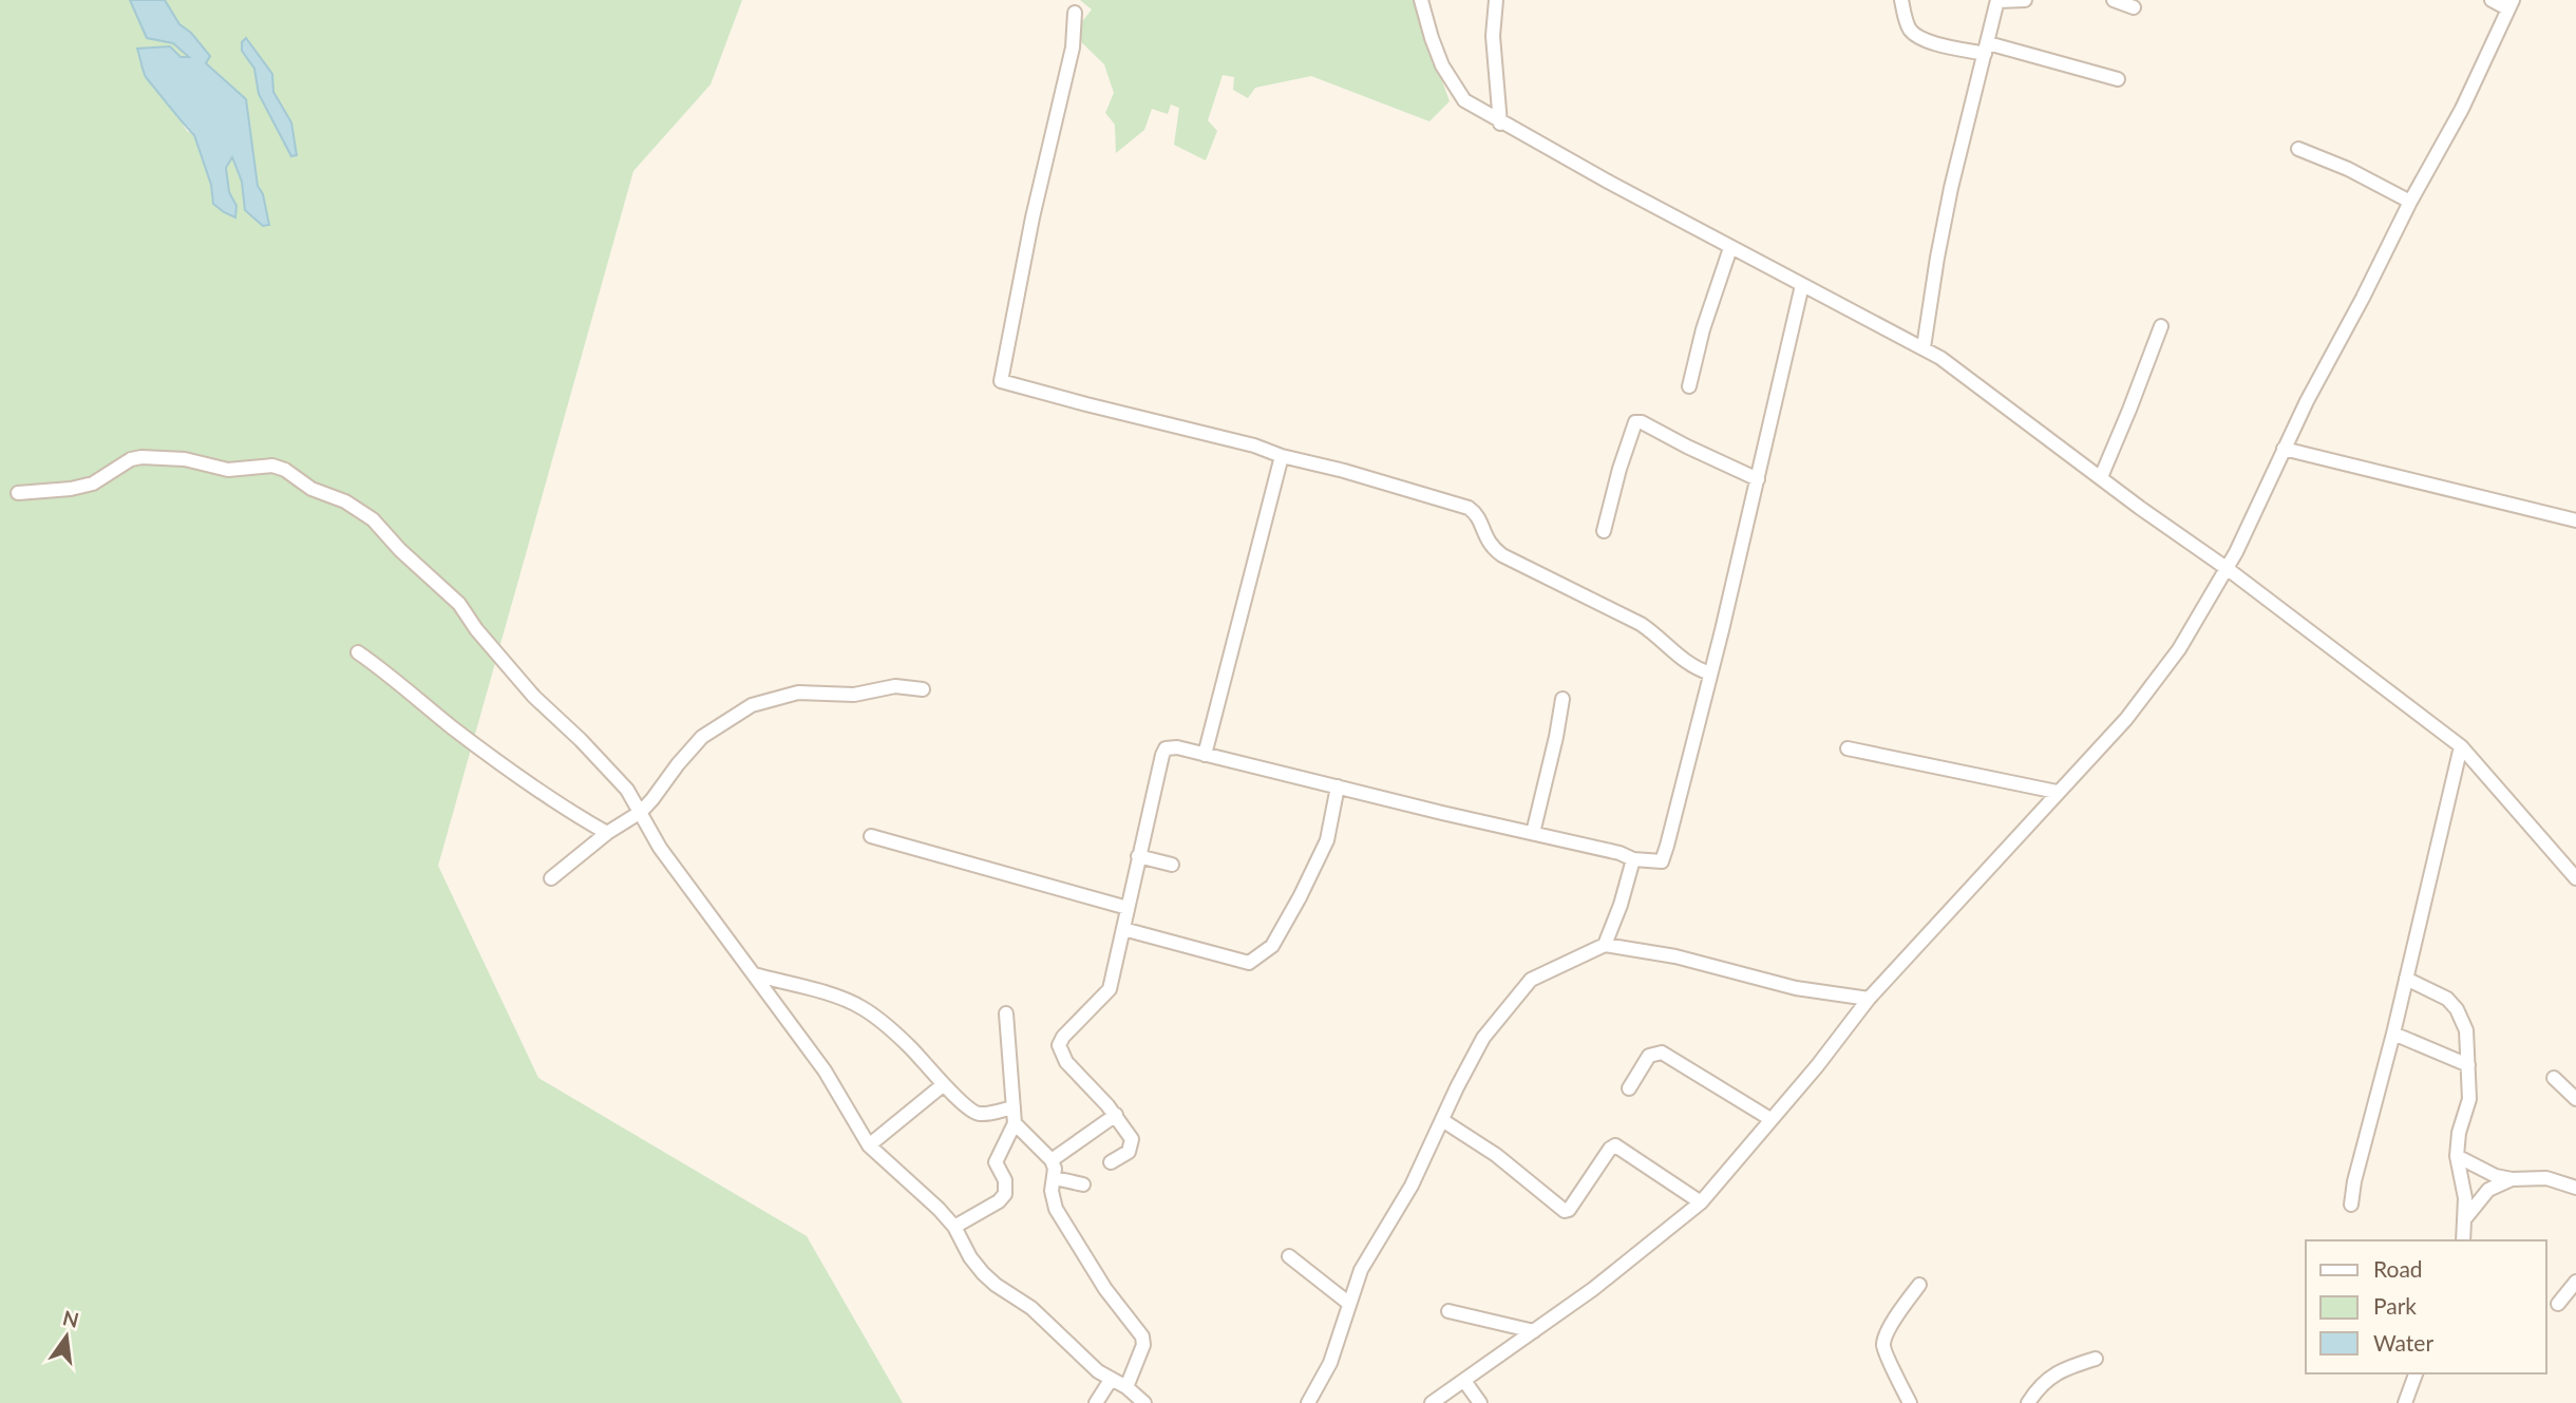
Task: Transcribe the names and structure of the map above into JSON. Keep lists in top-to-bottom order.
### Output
{
  "legend": ["Road", "Park", "Water"],
  "north": "top"
}
